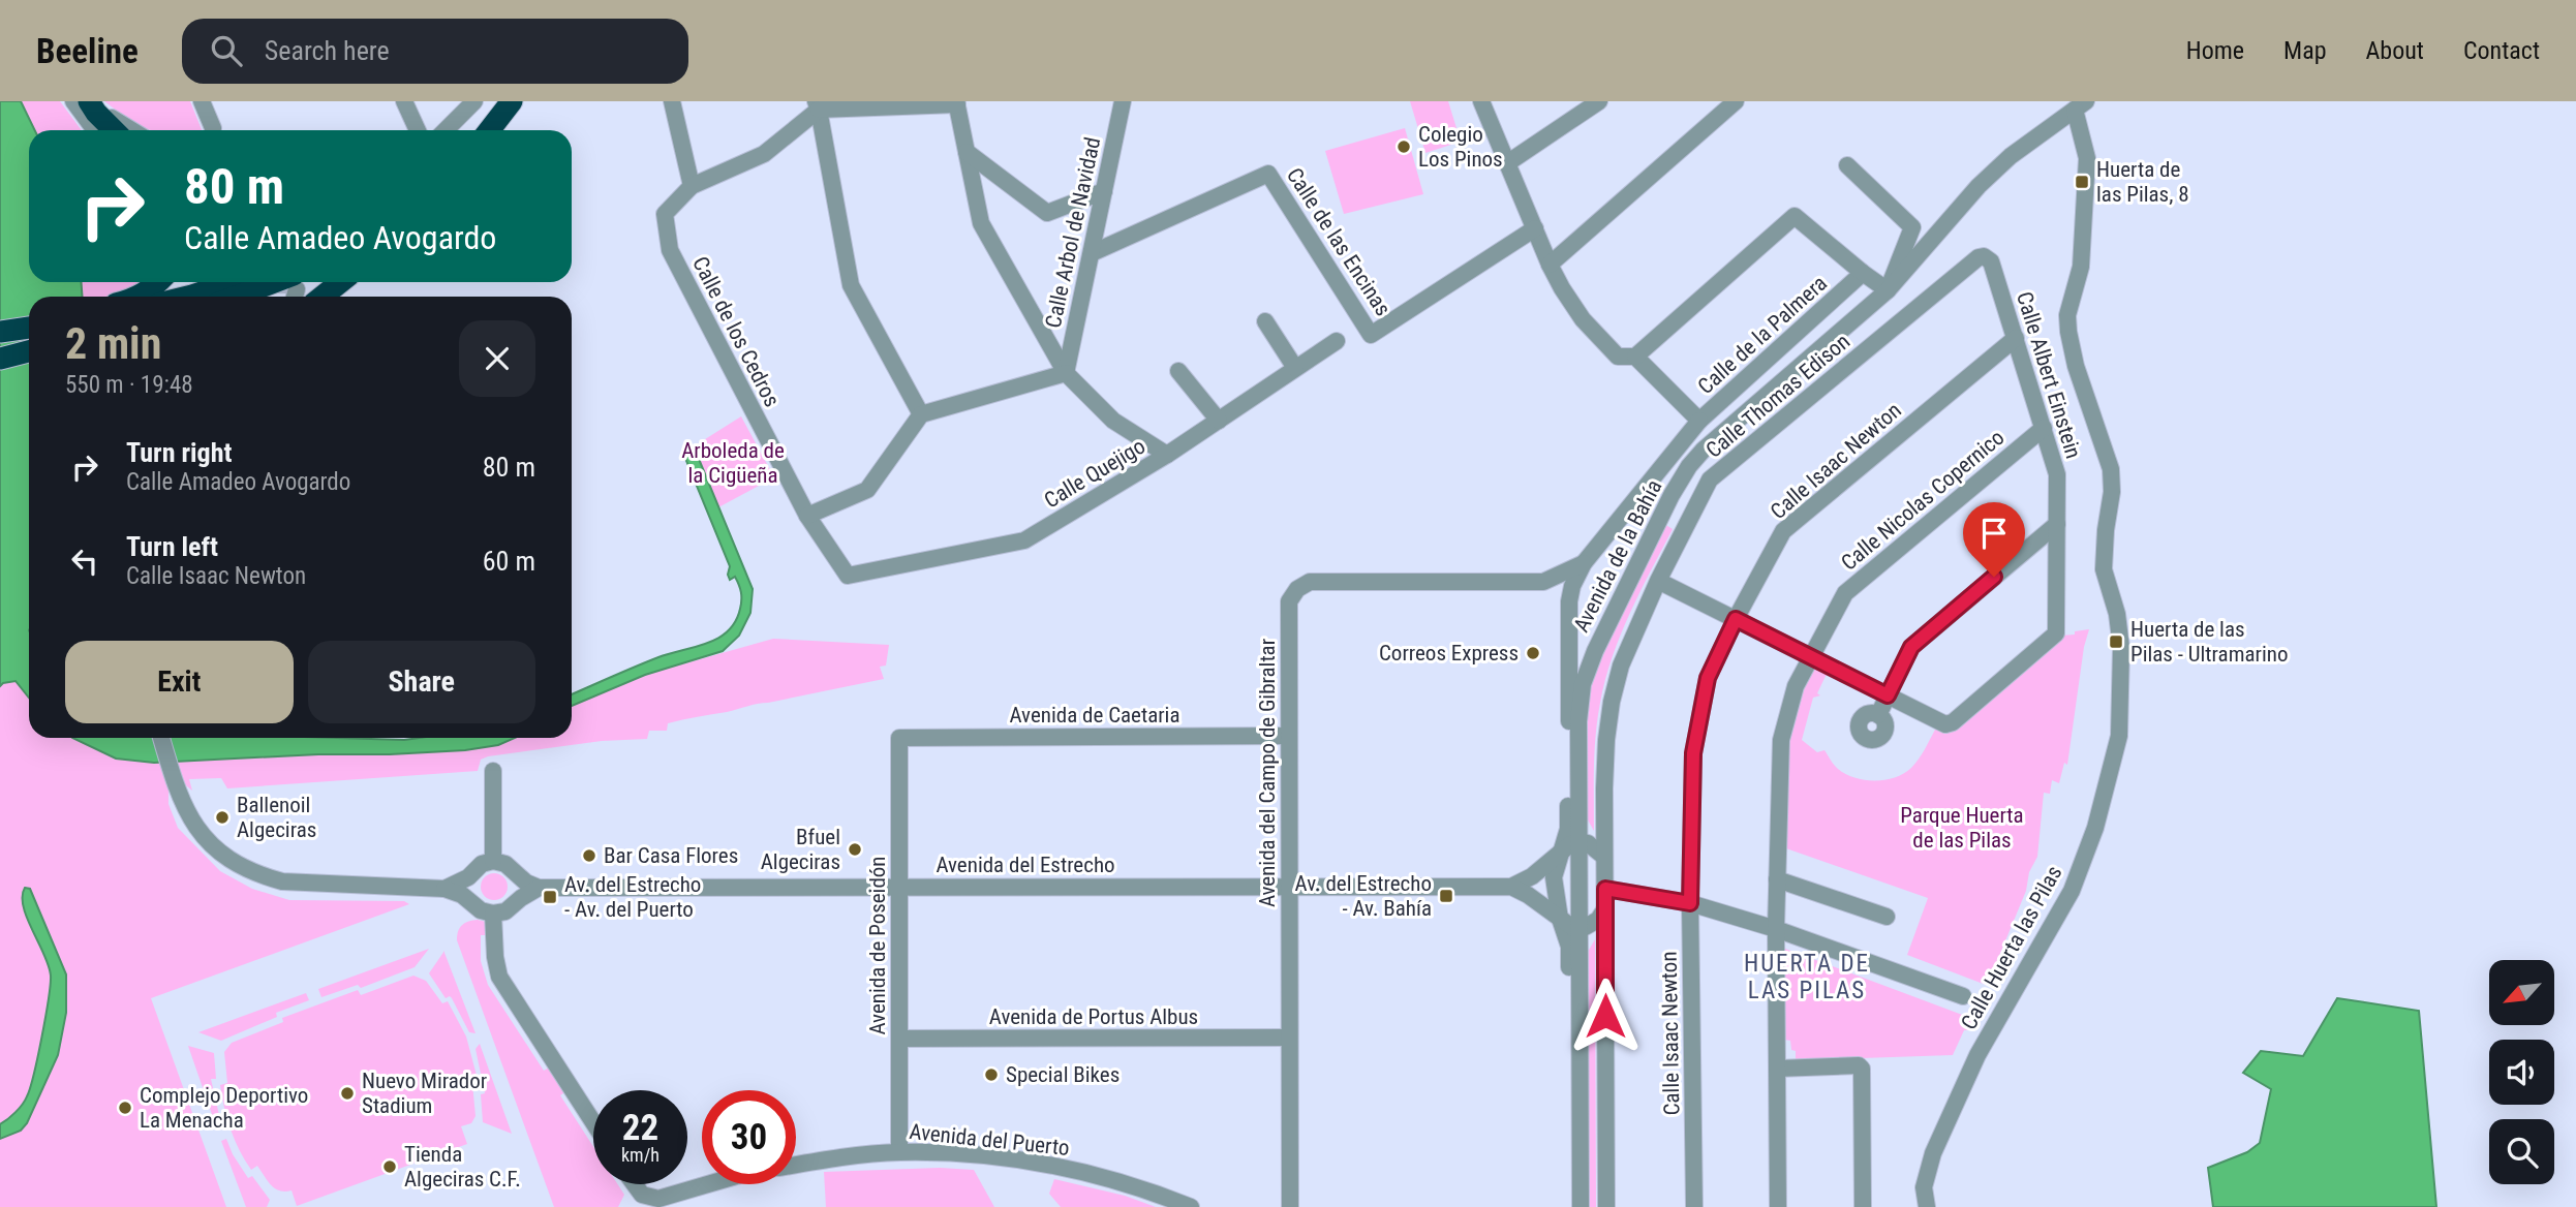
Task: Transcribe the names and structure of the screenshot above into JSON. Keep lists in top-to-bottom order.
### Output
{
  "streets": {
    "street": [
      "Calle Arbol de Navidad",
      "Calle de las Encinas",
      "Calle de los Cedros",
      "Calle de la Palmera",
      "Calle Albert Einstein",
      "Calle Thomas Edison",
      "Calle Isaac Newton",
      "Calle Quejigo",
      "Calle Nicolas Copernico",
      "Avenida de la Bahía",
      "Avenida de Caetaria",
      "Avenida del Campo de Gibraltar",
      "Avenida del Estrecho",
      "Avenida de Poseidón",
      "Calle Huerta las Pilas",
      "Avenida de Portus Albus",
      "Avenida del Puerto"
    ]
  },
  "crossings": [
    ["Calle Arbol de Navidad", "Calle de las Encinas"],
    ["Calle de las Encinas", "Calle de la Palmera"],
    ["Calle de los Cedros", "Calle Quejigo"],
    ["Calle de la Palmera", "Avenida de la Bahía"],
    ["Calle Albert Einstein", "Calle Thomas Edison"],
    ["Calle Albert Einstein", "Calle Isaac Newton"],
    ["Calle Albert Einstein", "Calle Nicolas Copernico"],
    ["Avenida de la Bahía", "Avenida del Campo de Gibraltar"],
    ["Avenida de la Bahía", "Calle Huerta las Pilas"],
    ["Avenida de Caetaria", "Avenida del Campo de Gibraltar"],
    ["Avenida de Caetaria", "Avenida de Poseidón"],
    ["Avenida del Campo de Gibraltar", "Avenida del Estrecho"],
    ["Avenida del Campo de Gibraltar", "Avenida de Portus Albus"],
    ["Avenida del Estrecho", "Avenida de Poseidón"],
    ["Avenida de Poseidón", "Avenida de Portus Albus"],
    ["Avenida de Poseidón", "Avenida del Puerto"]
  ],
  "districts": ["HUERTA DE LAS PILAS"],
  "parks": ["Arboleda de la Cigüeña", "Parque Huerta de las Pilas"],
  "places": {
    "other": [
      "Colegio Los Pinos",
      "Correos Express",
      "Ballenoil Algeciras",
      "Bfuel Algeciras",
      "Bar Casa Flores",
      "Special Bikes",
      "Nuevo Mirador Stadium",
      "Complejo Deportivo La Menacha",
      "Tienda Algeciras C.F."
    ],
    "transit": [
      "Huerta de las Pilas, 8",
      "Huerta de las Pilas - Ultramarino",
      "Av. del Estrecho - Av. Bahía",
      "Av. del Estrecho - Av. del Puerto"
    ]
  },
  "north": "bottom left",
  "page": {
    "header": "Beeline",
    "search": "Search here",
    "nav": [
      "Home",
      "Map",
      "About",
      "Contact"
    ],
    "turn": ["80 m", "Calle Amadeo Avogardo"],
    "heading": ["2 min", "550 m · 19:48"],
    "list": [
      {
        "name": "Turn right",
        "note": "Calle Amadeo Avogardo",
        "value": "80 m"
      },
      {
        "name": "Turn left",
        "note": "Calle Isaac Newton",
        "value": "60 m"
      }
    ],
    "buttons": ["Exit", "Share"],
    "speed": "22 km/h",
    "limit": "30"
  }
}
